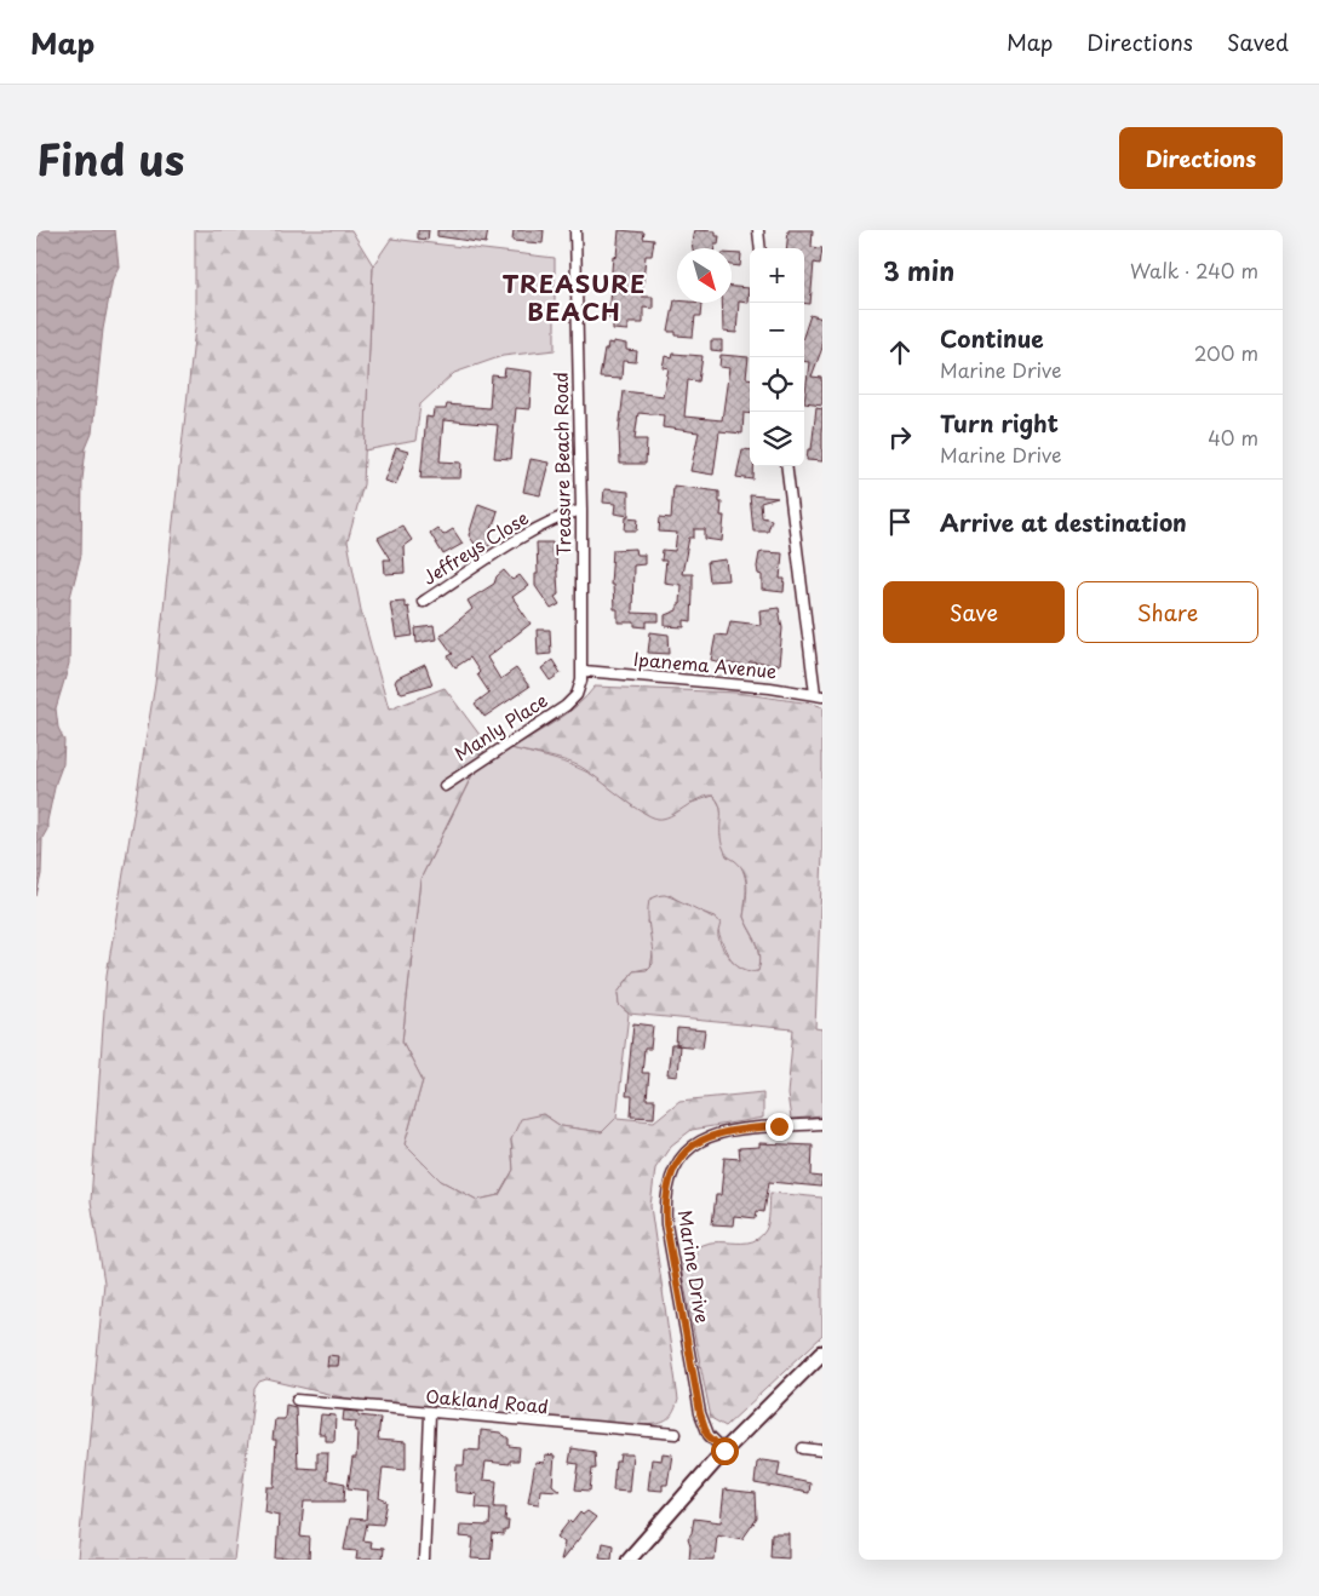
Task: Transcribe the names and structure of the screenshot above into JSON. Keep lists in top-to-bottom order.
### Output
{
  "streets": {
    "street": [
      "Treasure Beach Road",
      "Jeffreys Close",
      "Ipanema Avenue",
      "Manly Place",
      "Marine Drive",
      "Oakland Road"
    ]
  },
  "crossings": [
    ["Treasure Beach Road", "Jeffreys Close"],
    ["Treasure Beach Road", "Ipanema Avenue"],
    ["Treasure Beach Road", "Manly Place"]
  ],
  "districts": ["TREASURE BEACH"],
  "north": "bottom right",
  "page": {
    "header": "Map",
    "nav": ["Map", "Directions", "Saved"],
    "title": "Find us",
    "buttons": [
      "Directions",
      ["Save", "Share"]
    ],
    "heading": ["3 min", "Walk · 240 m"],
    "map_buttons": ["+", "−"],
    "list": [
      ["Continue", "Marine Drive", "200 m"],
      ["Turn right", "Marine Drive", "40 m"],
      "Arrive at destination"
    ]
  }
}
